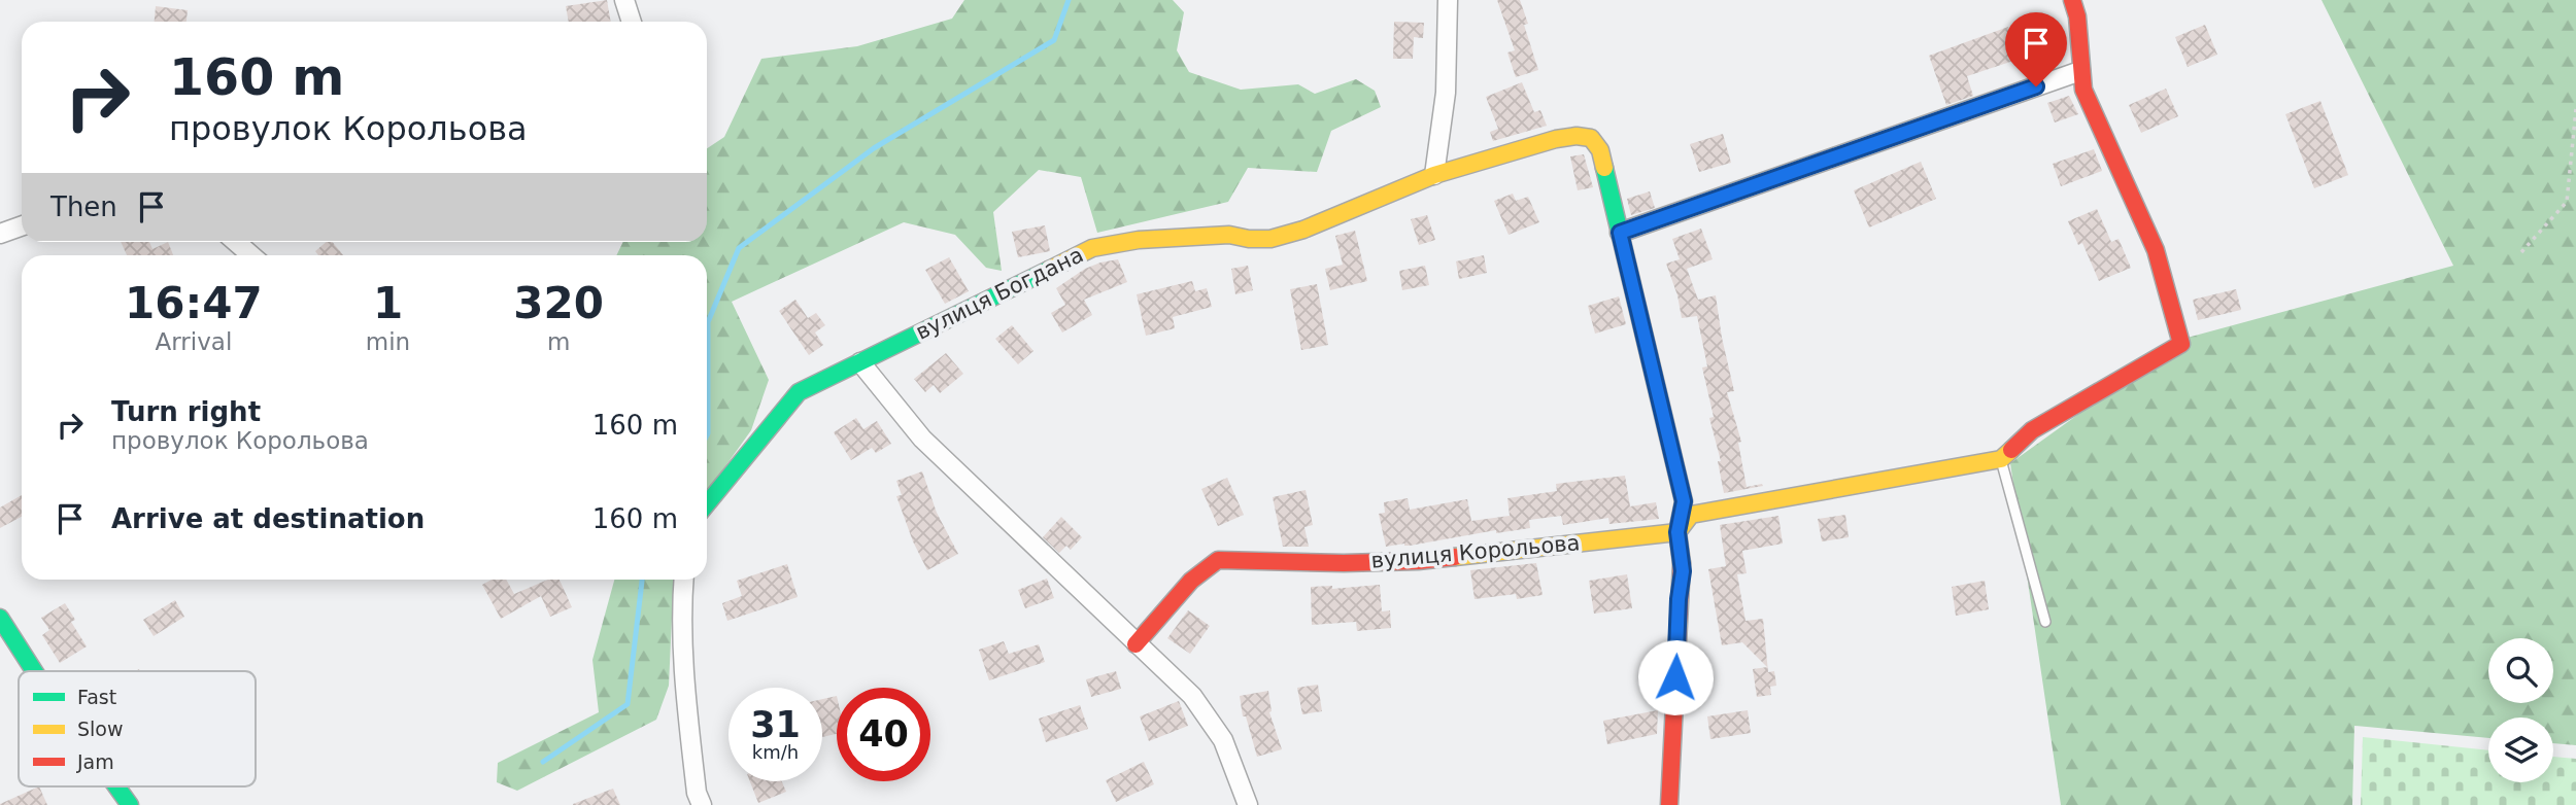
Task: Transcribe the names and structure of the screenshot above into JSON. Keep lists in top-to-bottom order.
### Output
{
  "streets": {
    "street": ["вулиця Богдана", "вулиця Корольова"]
  },
  "legend": ["Fast", "Slow", "Jam"],
  "page": {
    "turn": ["160 m", "провулок Корольова"],
    "then": "Then",
    "eta": [
      "16:47",
      "Arrival",
      "1",
      "min",
      "320",
      "m"
    ],
    "list": [
      {
        "name": "Turn right",
        "note": "провулок Корольова",
        "value": "160 m"
      },
      {
        "name": "Arrive at destination",
        "value": "160 m"
      }
    ],
    "speed": "31 km/h",
    "limit": "40"
  }
}
